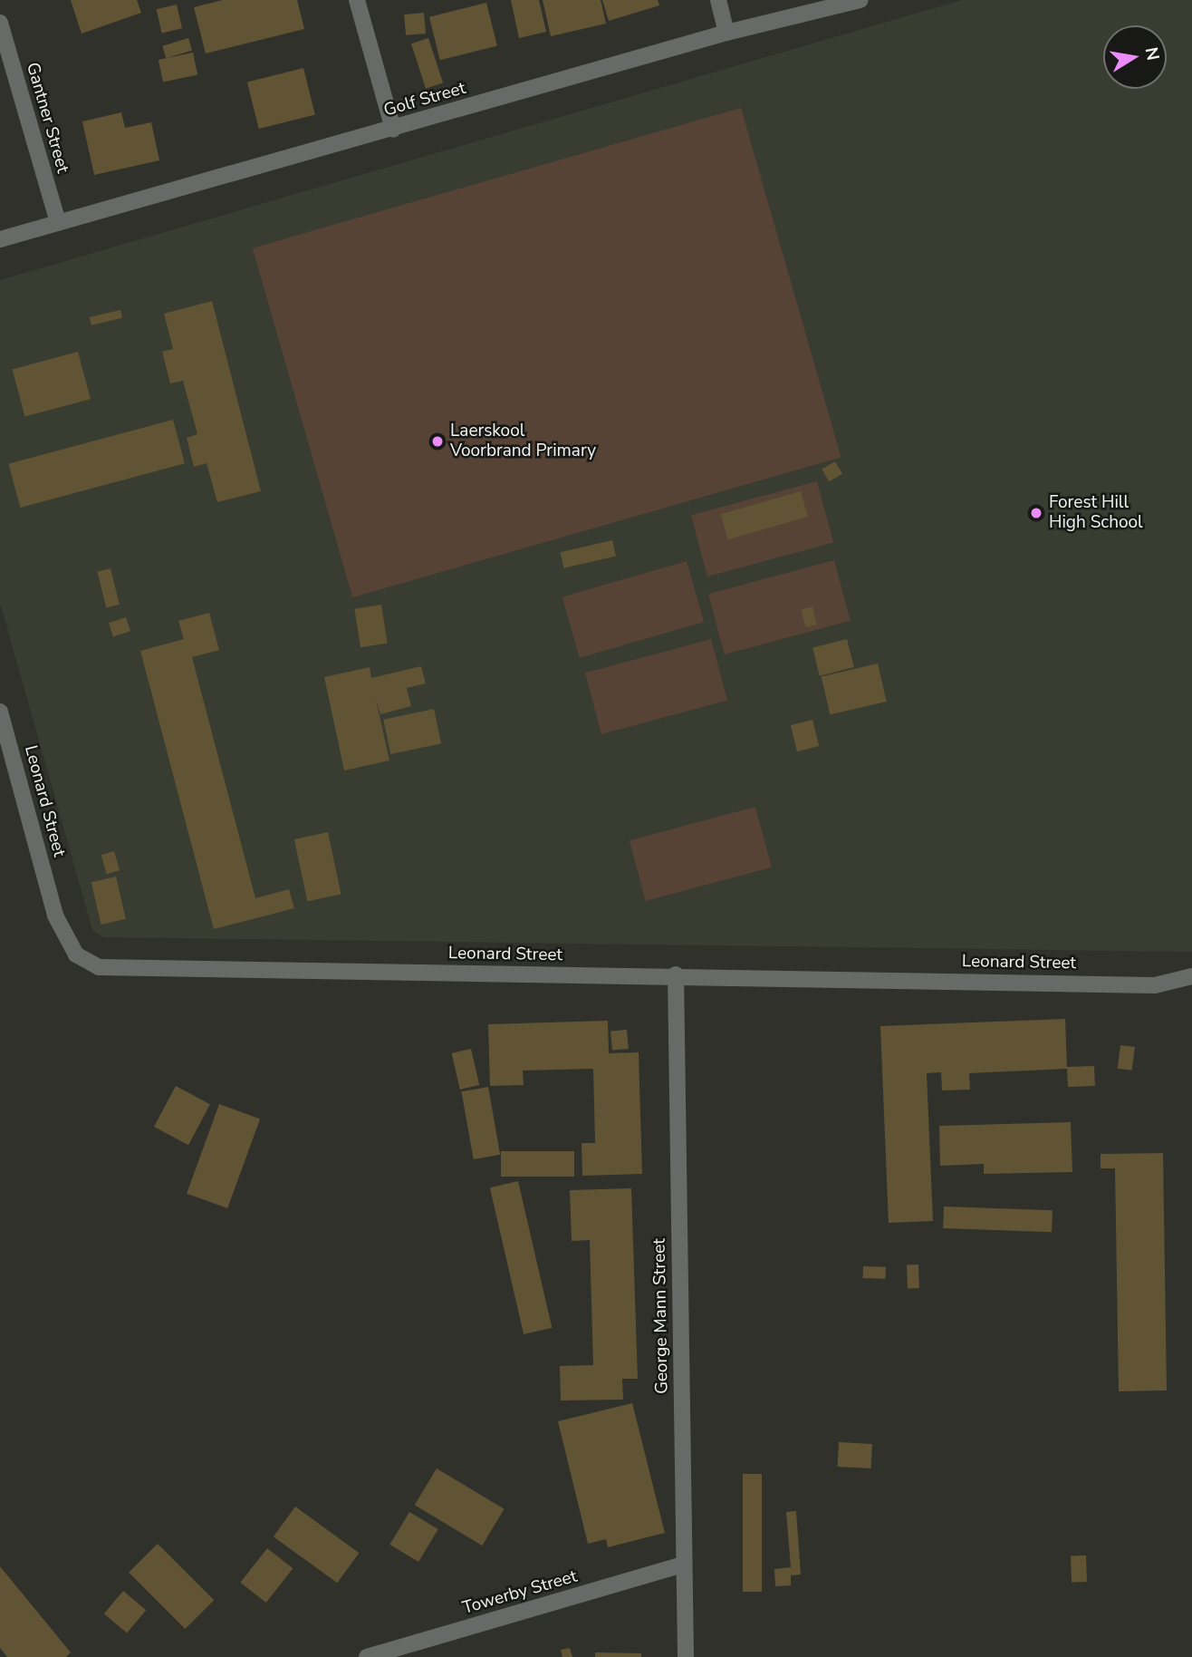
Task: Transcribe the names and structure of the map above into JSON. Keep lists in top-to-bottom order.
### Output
{
  "streets": {
    "street": [
      "Golf Street",
      "Gantner Street",
      "Leonard Street",
      "George Mann Street",
      "Towerby Street"
    ]
  },
  "crossings": [
    ["Golf Street", "Gantner Street"],
    ["Leonard Street", "George Mann Street"],
    ["George Mann Street", "Towerby Street"]
  ],
  "places": ["Laerskool Voorbrand Primary", "Forest Hill High School"],
  "north": "right"
}
